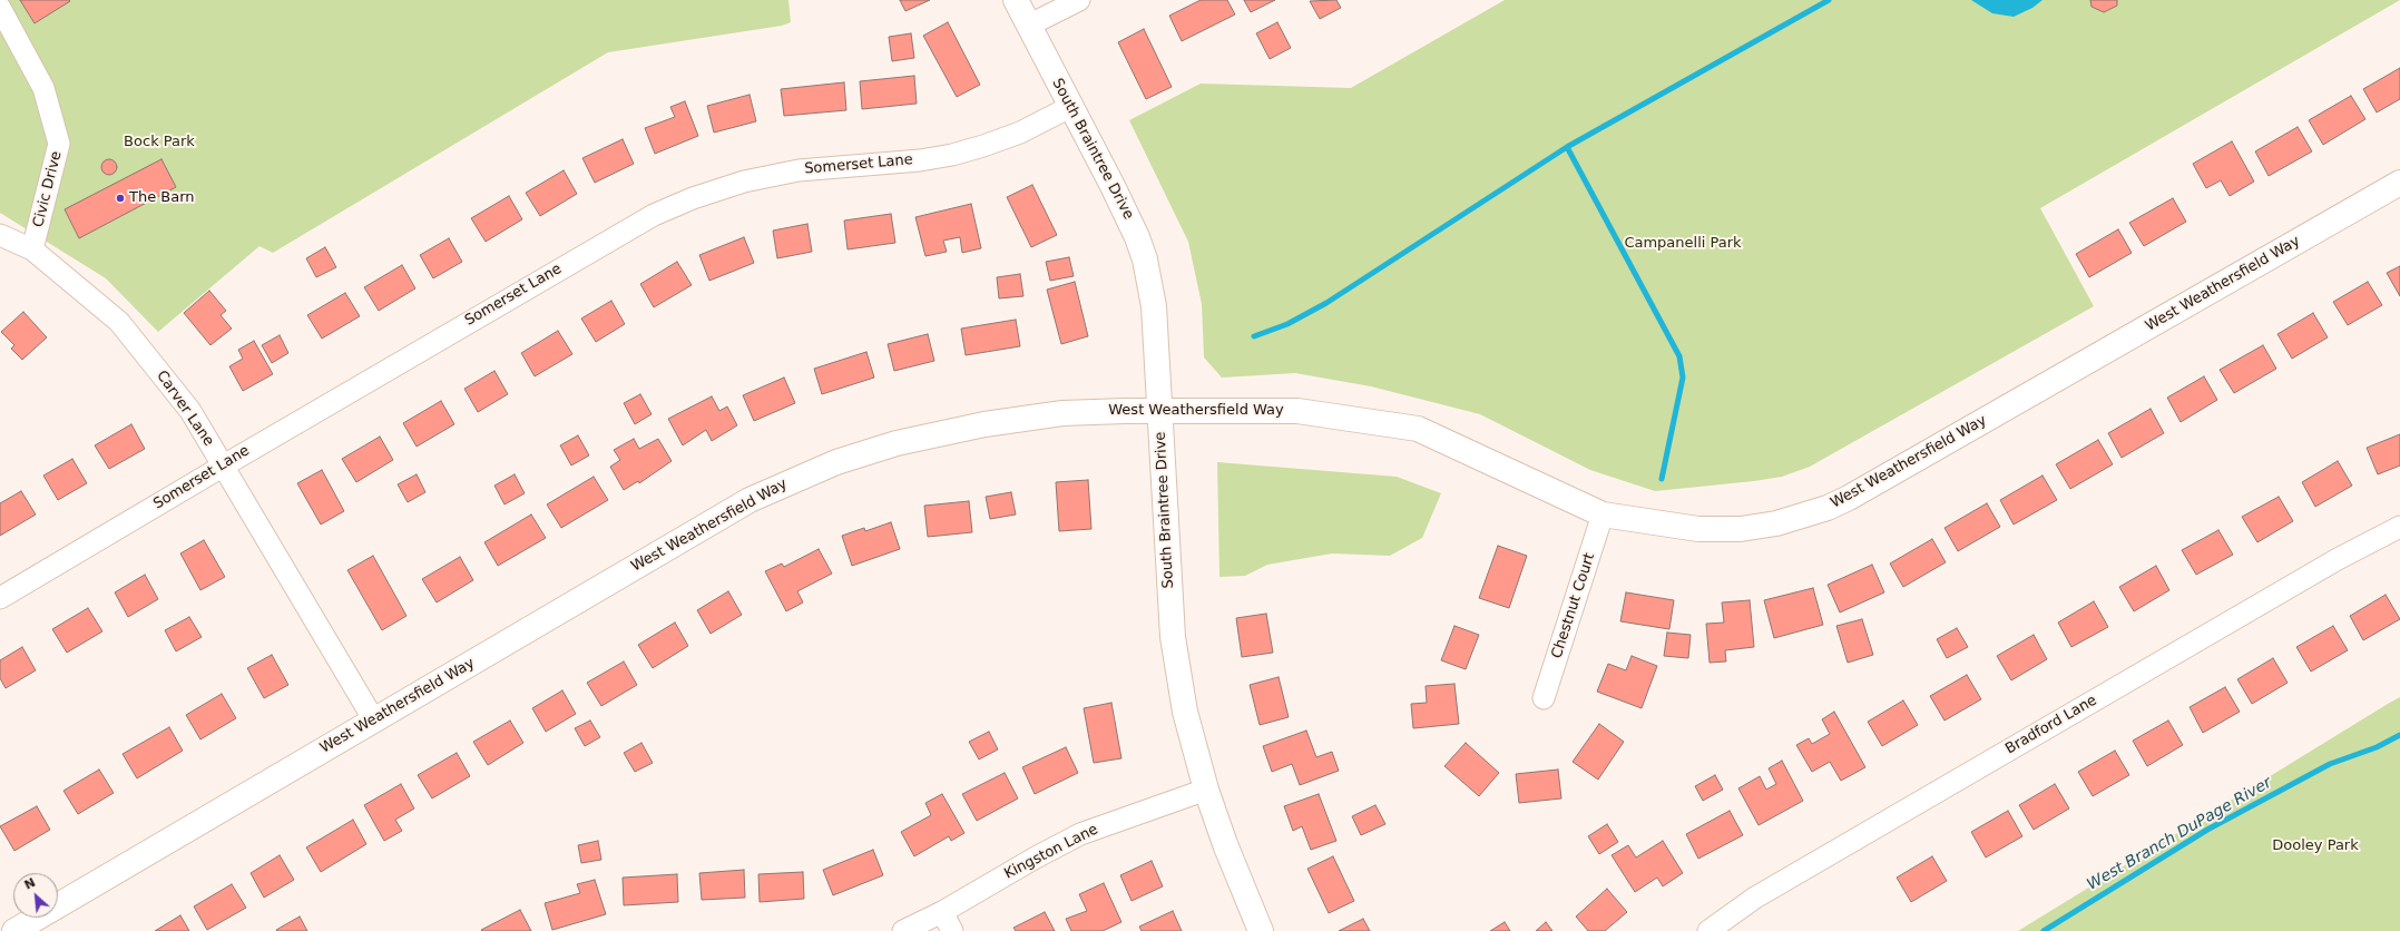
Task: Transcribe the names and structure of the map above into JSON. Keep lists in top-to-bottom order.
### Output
{
  "streets": {
    "street": [
      "South Braintree Drive",
      "Somerset Lane",
      "Civic Drive",
      "West Weathersfield Way",
      "Carver Lane",
      "Chestnut Court",
      "Bradford Lane",
      "Kingston Lane"
    ]
  },
  "crossings": [
    ["South Braintree Drive", "Somerset Lane"],
    ["South Braintree Drive", "West Weathersfield Way"],
    ["South Braintree Drive", "Kingston Lane"],
    ["Somerset Lane", "Carver Lane"],
    ["Civic Drive", "Carver Lane"],
    ["West Weathersfield Way", "Carver Lane"],
    ["West Weathersfield Way", "Chestnut Court"]
  ],
  "water": ["West Branch DuPage River"],
  "parks": ["Bock Park", "Campanelli Park", "Dooley Park"],
  "places": ["The Barn"],
  "north": "top left"
}
